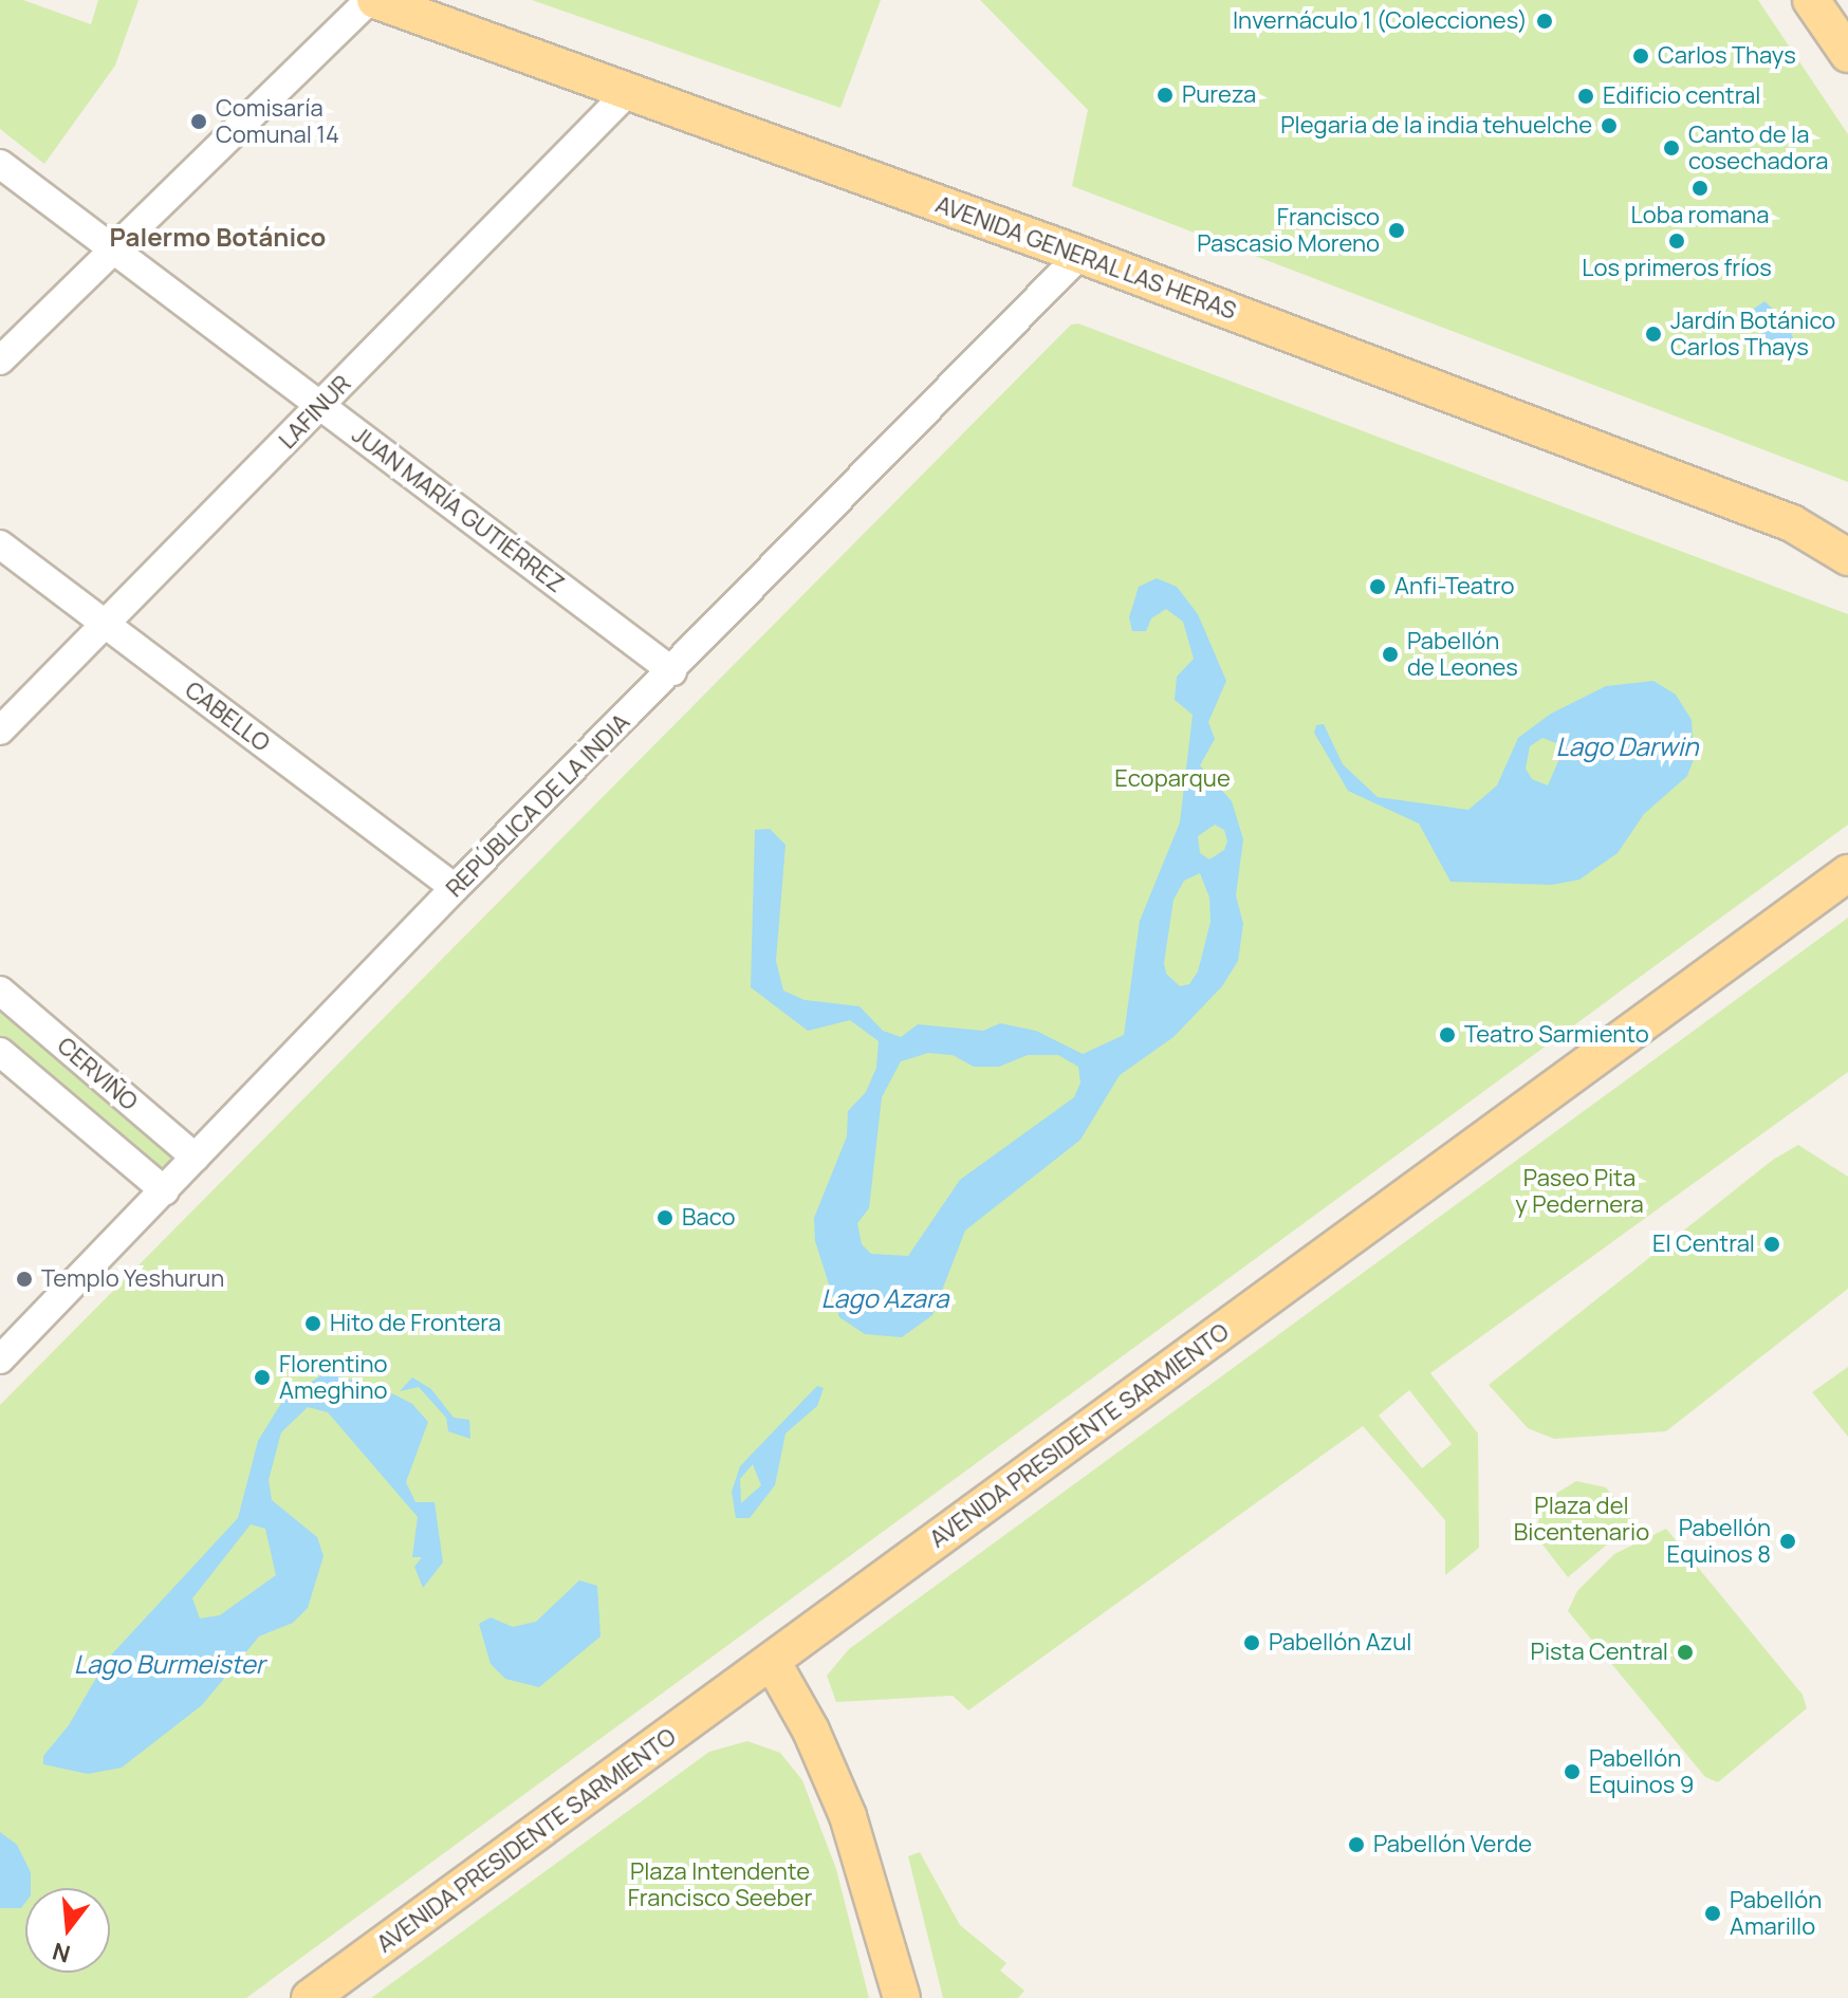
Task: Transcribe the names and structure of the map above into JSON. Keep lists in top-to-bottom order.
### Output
{
  "streets": {
    "main road": ["AVENIDA GENERAL LAS HERAS", "AVENIDA PRESIDENTE SARMIENTO"],
    "street": [
      "LAFINUR",
      "JUAN MARÍA GUTIÉRREZ",
      "CABELLO",
      "REPÚBLICA DE LA INDIA",
      "CERVIÑO"
    ]
  },
  "crossings": [
    ["AVENIDA GENERAL LAS HERAS", "LAFINUR"],
    ["AVENIDA GENERAL LAS HERAS", "REPÚBLICA DE LA INDIA"],
    ["LAFINUR", "JUAN MARÍA GUTIÉRREZ"],
    ["LAFINUR", "CABELLO"],
    ["JUAN MARÍA GUTIÉRREZ", "REPÚBLICA DE LA INDIA"],
    ["CABELLO", "REPÚBLICA DE LA INDIA"],
    ["REPÚBLICA DE LA INDIA", "CERVIÑO"]
  ],
  "districts": ["Palermo Botánico"],
  "water": ["Lago Darwin", "Lago Azara", "Lago Burmeister"],
  "parks": [
    "Ecoparque",
    "Paseo Pita y Pedernera",
    "Plaza del Bicentenario",
    "Plaza Intendente Francisco Seeber"
  ],
  "places": [
    "Invernáculo 1 (Colecciones)",
    "Carlos Thays",
    "Pureza",
    "Edificio central",
    "Comisaría Comunal 14",
    "Plegaria de la india tehuelche",
    "Canto de la cosechadora",
    "Loba romana",
    "Francisco Pascasio Moreno",
    "Los primeros fríos",
    "Jardín Botánico Carlos Thays",
    "Anfi-Teatro",
    "Pabellón de Leones",
    "Teatro Sarmiento",
    "Baco",
    "El Central",
    "Templo Yeshurun",
    "Hito de Frontera",
    "Florentino Ameghino",
    "Pabellón Equinos 8",
    "Pabellón Azul",
    "Pista Central",
    "Pabellón Equinos 9",
    "Pabellón Verde",
    "Pabellón Amarillo"
  ],
  "north": "bottom"
}
